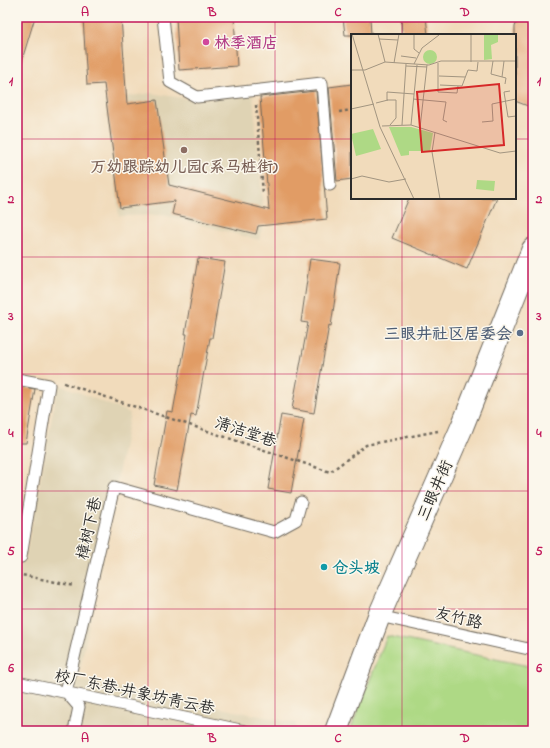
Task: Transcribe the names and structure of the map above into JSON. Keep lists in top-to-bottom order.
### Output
{
  "streets": {
    "street": ["三眼井街"],
    "lane": ["樟树下巷", "友竹路", "校厂东巷·井象坊青云巷"],
    "path": ["清洁堂巷"]
  },
  "crossings": [
    ["清洁堂巷", "三眼井街"],
    ["三眼井街", "友竹路"],
    ["樟树下巷", "校厂东巷·井象坊青云巷"]
  ],
  "places": [
    "林季酒店",
    "万幼跟踪幼儿园(系马桩街)",
    "三眼井社区居委会",
    "仓头坡"
  ],
  "grid": {
    "columns": [
      "A",
      "B",
      "C",
      "D"
    ],
    "rows": [
      "1",
      "2",
      "3",
      "4",
      "5",
      "6"
    ]
  }
}
